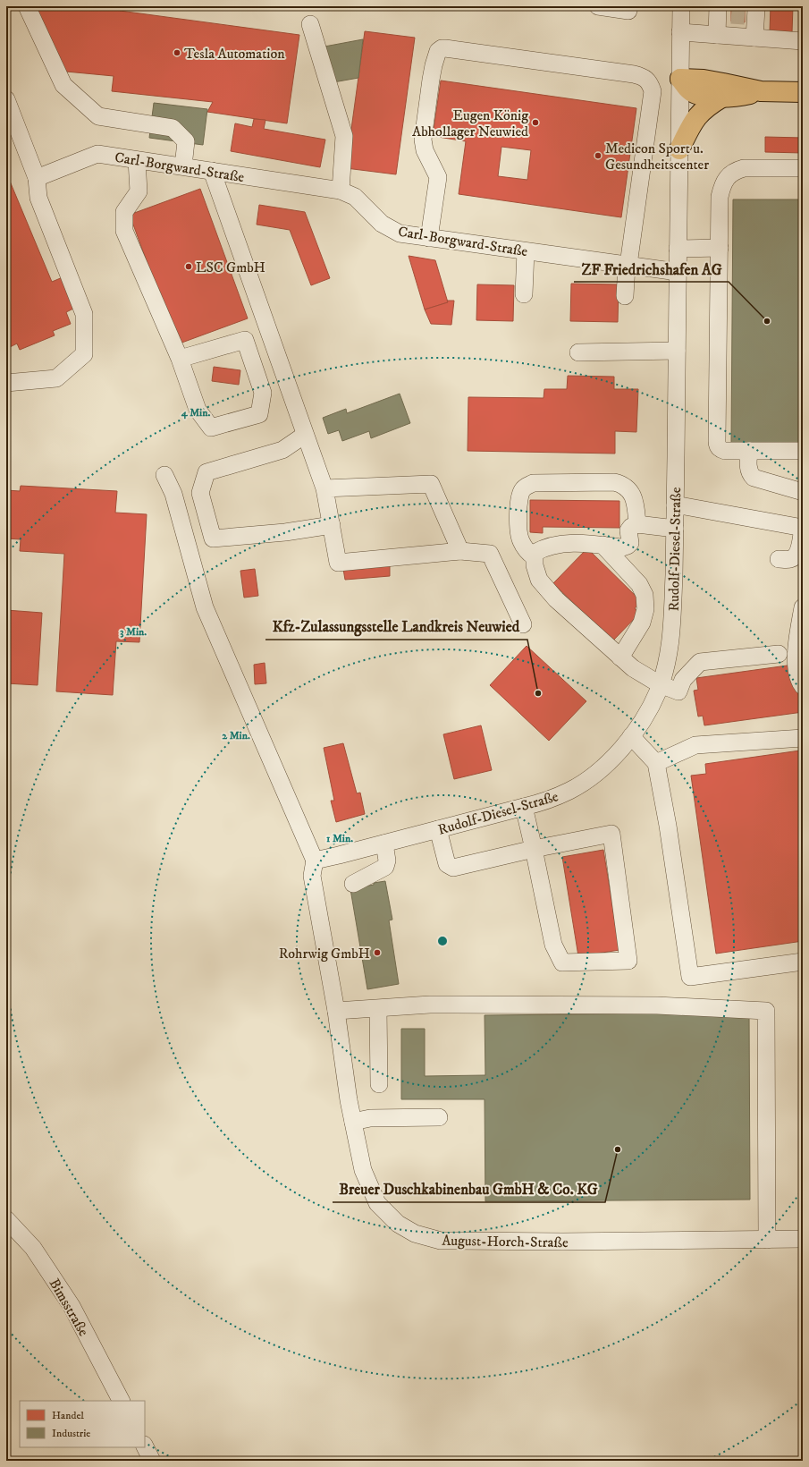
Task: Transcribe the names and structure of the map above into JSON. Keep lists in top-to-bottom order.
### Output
{
  "streets": {
    "street": [
      "Carl-Borgward-Straße",
      "Rudolf-Diesel-Straße",
      "August-Horch-Straße",
      "Bimsstraße"
    ]
  },
  "crossings": [
    ["Carl-Borgward-Straße", "Rudolf-Diesel-Straße"],
    ["Rudolf-Diesel-Straße", "August-Horch-Straße"]
  ],
  "places": [
    "Tesla Automation",
    "Eugen König Abhollager Neuwied",
    "Medicon Sport u. Gesundheitscenter",
    "LSC GmbH",
    "ZF Friedrichshafen AG",
    "Kfz-Zulassungsstelle Landkreis Neuwied",
    "Rohrwig GmbH",
    "Breuer Duschkabinenbau GmbH & Co. KG"
  ],
  "legend": ["Handel", "Industrie"],
  "rings": [
    "4 Min.",
    "3 Min.",
    "2 Min.",
    "1 Min."
  ]
}
